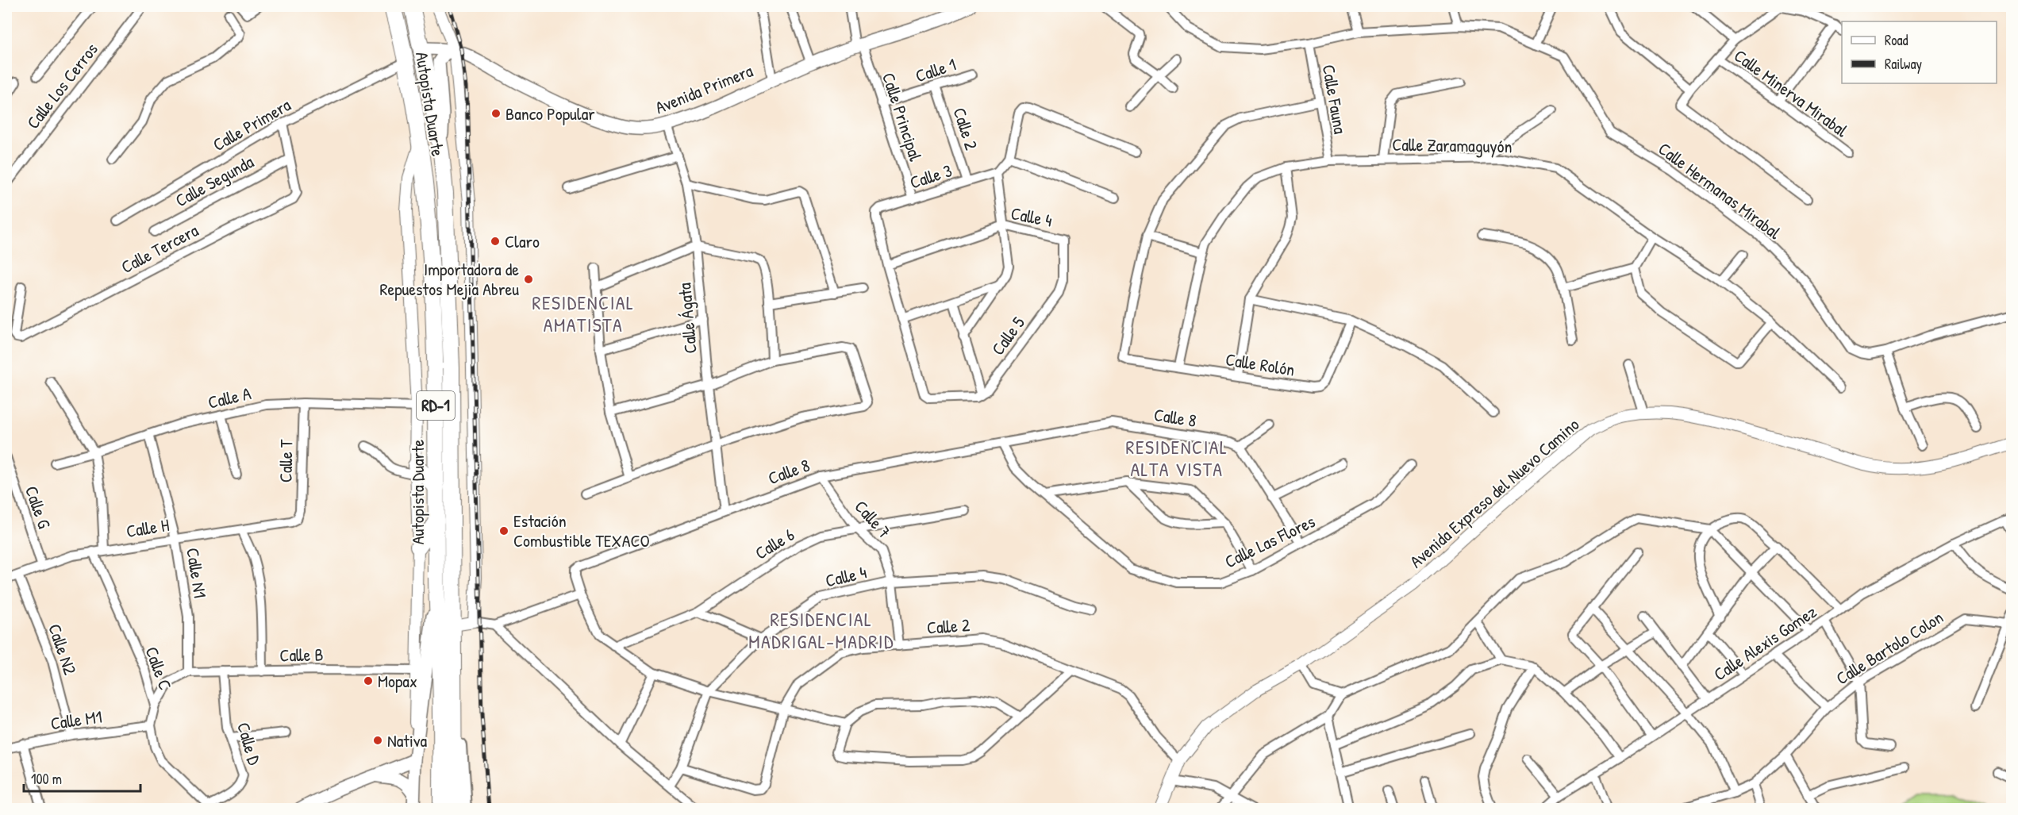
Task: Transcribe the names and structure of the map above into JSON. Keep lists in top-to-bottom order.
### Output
{
  "streets": {
    "highway": ["Autopista Duarte", "RD-1"],
    "main road": ["Avenida Primera"],
    "street": [
      "Calle 1",
      "Calle Los Cerros",
      "Calle Minerva Mirabal",
      "Calle Fauna",
      "Calle Principal",
      "Calle Primera",
      "Calle 2",
      "Calle Zaramaguyón",
      "Calle 3",
      "Calle Segunda",
      "Calle Hermanas Mirabal",
      "Calle 4",
      "Calle Tercera",
      "Calle Ágata",
      "Calle 5",
      "Calle Rolón",
      "Calle A",
      "Calle 8",
      "Calle T",
      "Avenida Expreso del Nuevo Camino",
      "Calle G",
      "Calle 7",
      "Calle H",
      "Calle Las Flores",
      "Calle 6",
      "Calle N1",
      "Calle Alexis Gomez",
      "Calle Bartolo Colon",
      "Calle N2",
      "Calle B",
      "Calle C",
      "Calle M1",
      "Calle D"
    ]
  },
  "crossings": [
    ["Calle 1", "Calle Principal"],
    ["Calle 1", "Calle 2"],
    ["Avenida Primera", "Autopista Duarte"],
    ["Avenida Primera", "Calle Principal"],
    ["Avenida Primera", "Calle Ágata"],
    ["Calle Fauna", "Calle Zaramaguyón"],
    ["Calle Fauna", "Calle Hermanas Mirabal"],
    ["Autopista Duarte", "Calle Primera"],
    ["Autopista Duarte", "RD-1"],
    ["Calle Principal", "Calle 3"],
    ["Calle Primera", "Calle Tercera"],
    ["Calle 2", "Calle 3"],
    ["Calle 2", "Calle 4"],
    ["Calle 2", "Calle 8"],
    ["Calle 2", "Avenida Expreso del Nuevo Camino"],
    ["Calle 2", "Calle 7"],
    ["Calle Zaramaguyón", "Calle Rolón"],
    ["Calle 3", "Calle 4"],
    ["Calle Segunda", "Calle Tercera"],
    ["Calle 4", "Calle 5"],
    ["Calle 4", "Calle 8"],
    ["Calle 4", "Calle 7"],
    ["Calle Ágata", "Calle 8"],
    ["Calle A", "Calle T"],
    ["Calle A", "Calle N1"],
    ["Calle 8", "Calle 7"],
    ["Calle 8", "Calle Las Flores"],
    ["Calle 8", "Calle 6"],
    ["Calle T", "Calle H"],
    ["Calle G", "Calle H"],
    ["Calle 7", "Calle 6"],
    ["Calle H", "Calle N1"],
    ["Calle H", "Calle N2"],
    ["Calle H", "Calle C"],
    ["Calle N1", "Calle B"],
    ["Calle N2", "Calle M1"],
    ["Calle B", "Calle D"],
    ["Calle C", "Calle M1"],
    ["Calle C", "Calle D"]
  ],
  "districts": ["RESIDENCIAL AMATISTA", "RESIDENCIAL ALTA VISTA", "RESIDENCIAL MADRIGAL-MADRID"],
  "places": [
    "Banco Popular",
    "Claro",
    "Importadora de Repuestos Mejia Abreu",
    "Estación Combustible TEXACO",
    "Mopax",
    "Nativa"
  ],
  "legend": ["Road", "Railway"],
  "scale_bar": "100 m"
}
